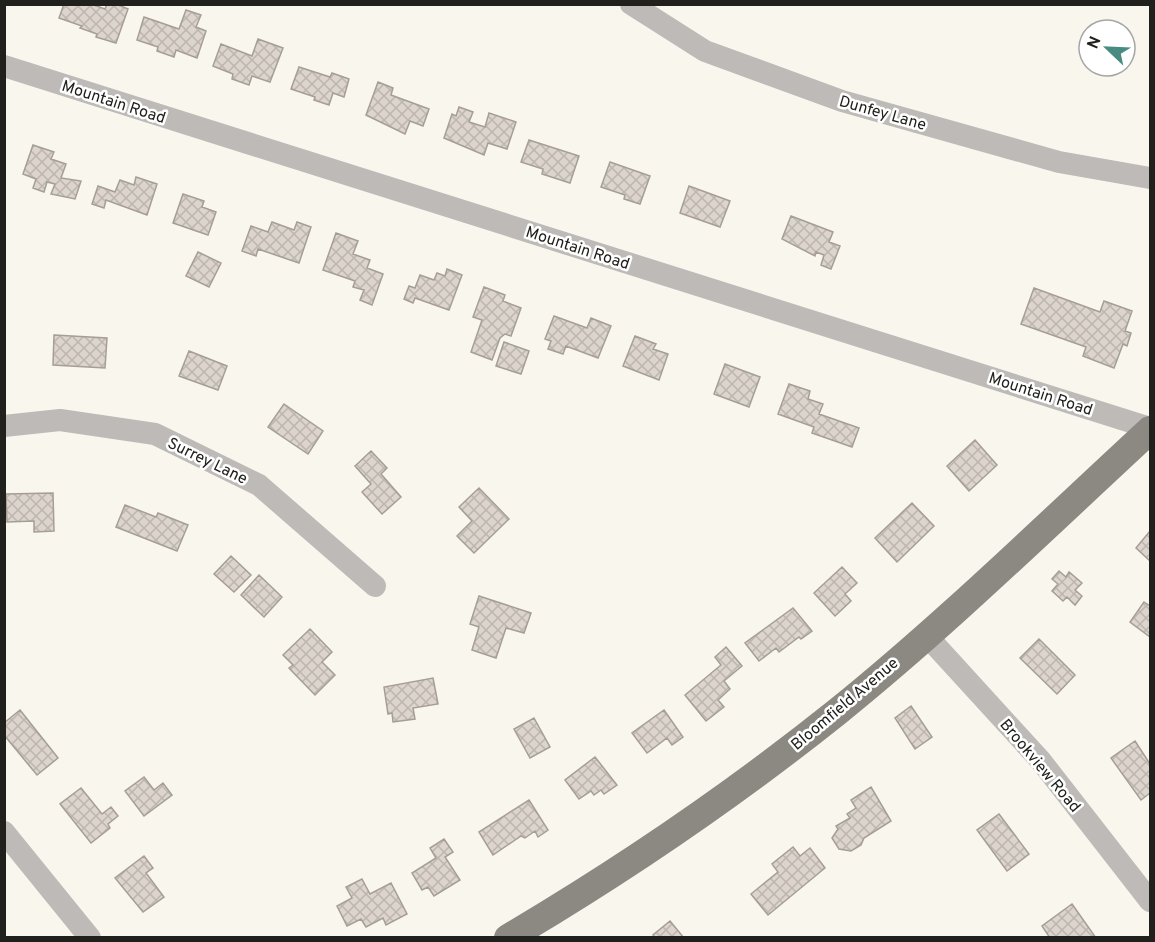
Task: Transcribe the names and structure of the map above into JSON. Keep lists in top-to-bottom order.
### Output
{
  "streets": {
    "main road": ["Bloomfield Avenue"],
    "street": [
      "Mountain Road",
      "Dunfey Lane",
      "Surrey Lane",
      "Brookview Road"
    ]
  },
  "crossings": [
    ["Mountain Road", "Bloomfield Avenue"],
    ["Bloomfield Avenue", "Brookview Road"]
  ],
  "north": "top left"
}
